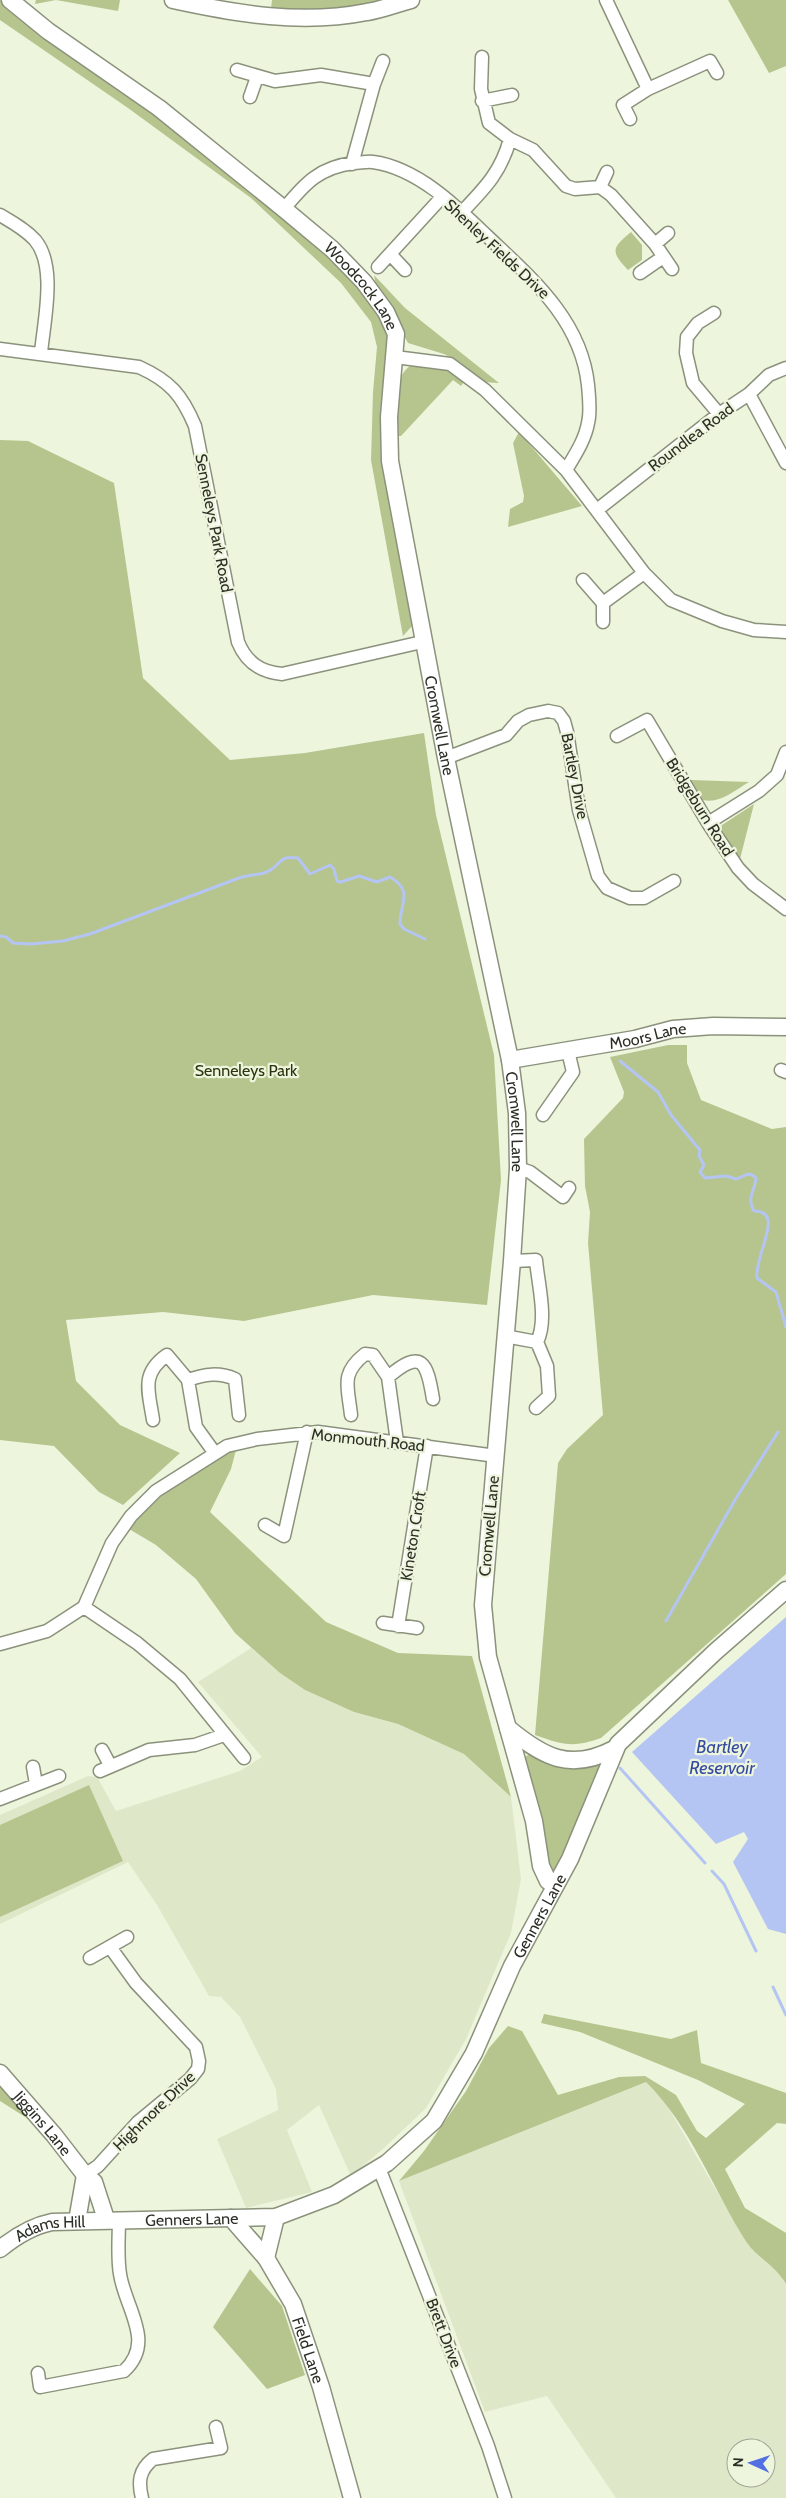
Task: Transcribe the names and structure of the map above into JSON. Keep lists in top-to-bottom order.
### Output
{
  "streets": {
    "street": [
      "Shenley Fields Drive",
      "Woodcock Lane",
      "Roundlea Road",
      "Senneleys Park Road",
      "Cromwell Lane",
      "Bartley Drive",
      "Bridgeburn Road",
      "Moors Lane",
      "Monmouth Road",
      "Kineton Croft",
      "Genners Lane",
      "Highmore Drive",
      "Jiggins Lane",
      "Adams Hill",
      "Brett Drive",
      "Field Lane"
    ]
  },
  "crossings": [
    ["Shenley Fields Drive", "Woodcock Lane"],
    ["Woodcock Lane", "Roundlea Road"],
    ["Woodcock Lane", "Cromwell Lane"],
    ["Senneleys Park Road", "Cromwell Lane"],
    ["Cromwell Lane", "Bartley Drive"],
    ["Cromwell Lane", "Moors Lane"],
    ["Cromwell Lane", "Monmouth Road"],
    ["Cromwell Lane", "Genners Lane"],
    ["Monmouth Road", "Kineton Croft"],
    ["Genners Lane", "Jiggins Lane"],
    ["Genners Lane", "Adams Hill"],
    ["Genners Lane", "Brett Drive"],
    ["Genners Lane", "Field Lane"],
    ["Highmore Drive", "Jiggins Lane"],
    ["Jiggins Lane", "Adams Hill"]
  ],
  "water": ["Bartley Reservoir"],
  "parks": ["Senneleys Park"],
  "north": "left"
}
